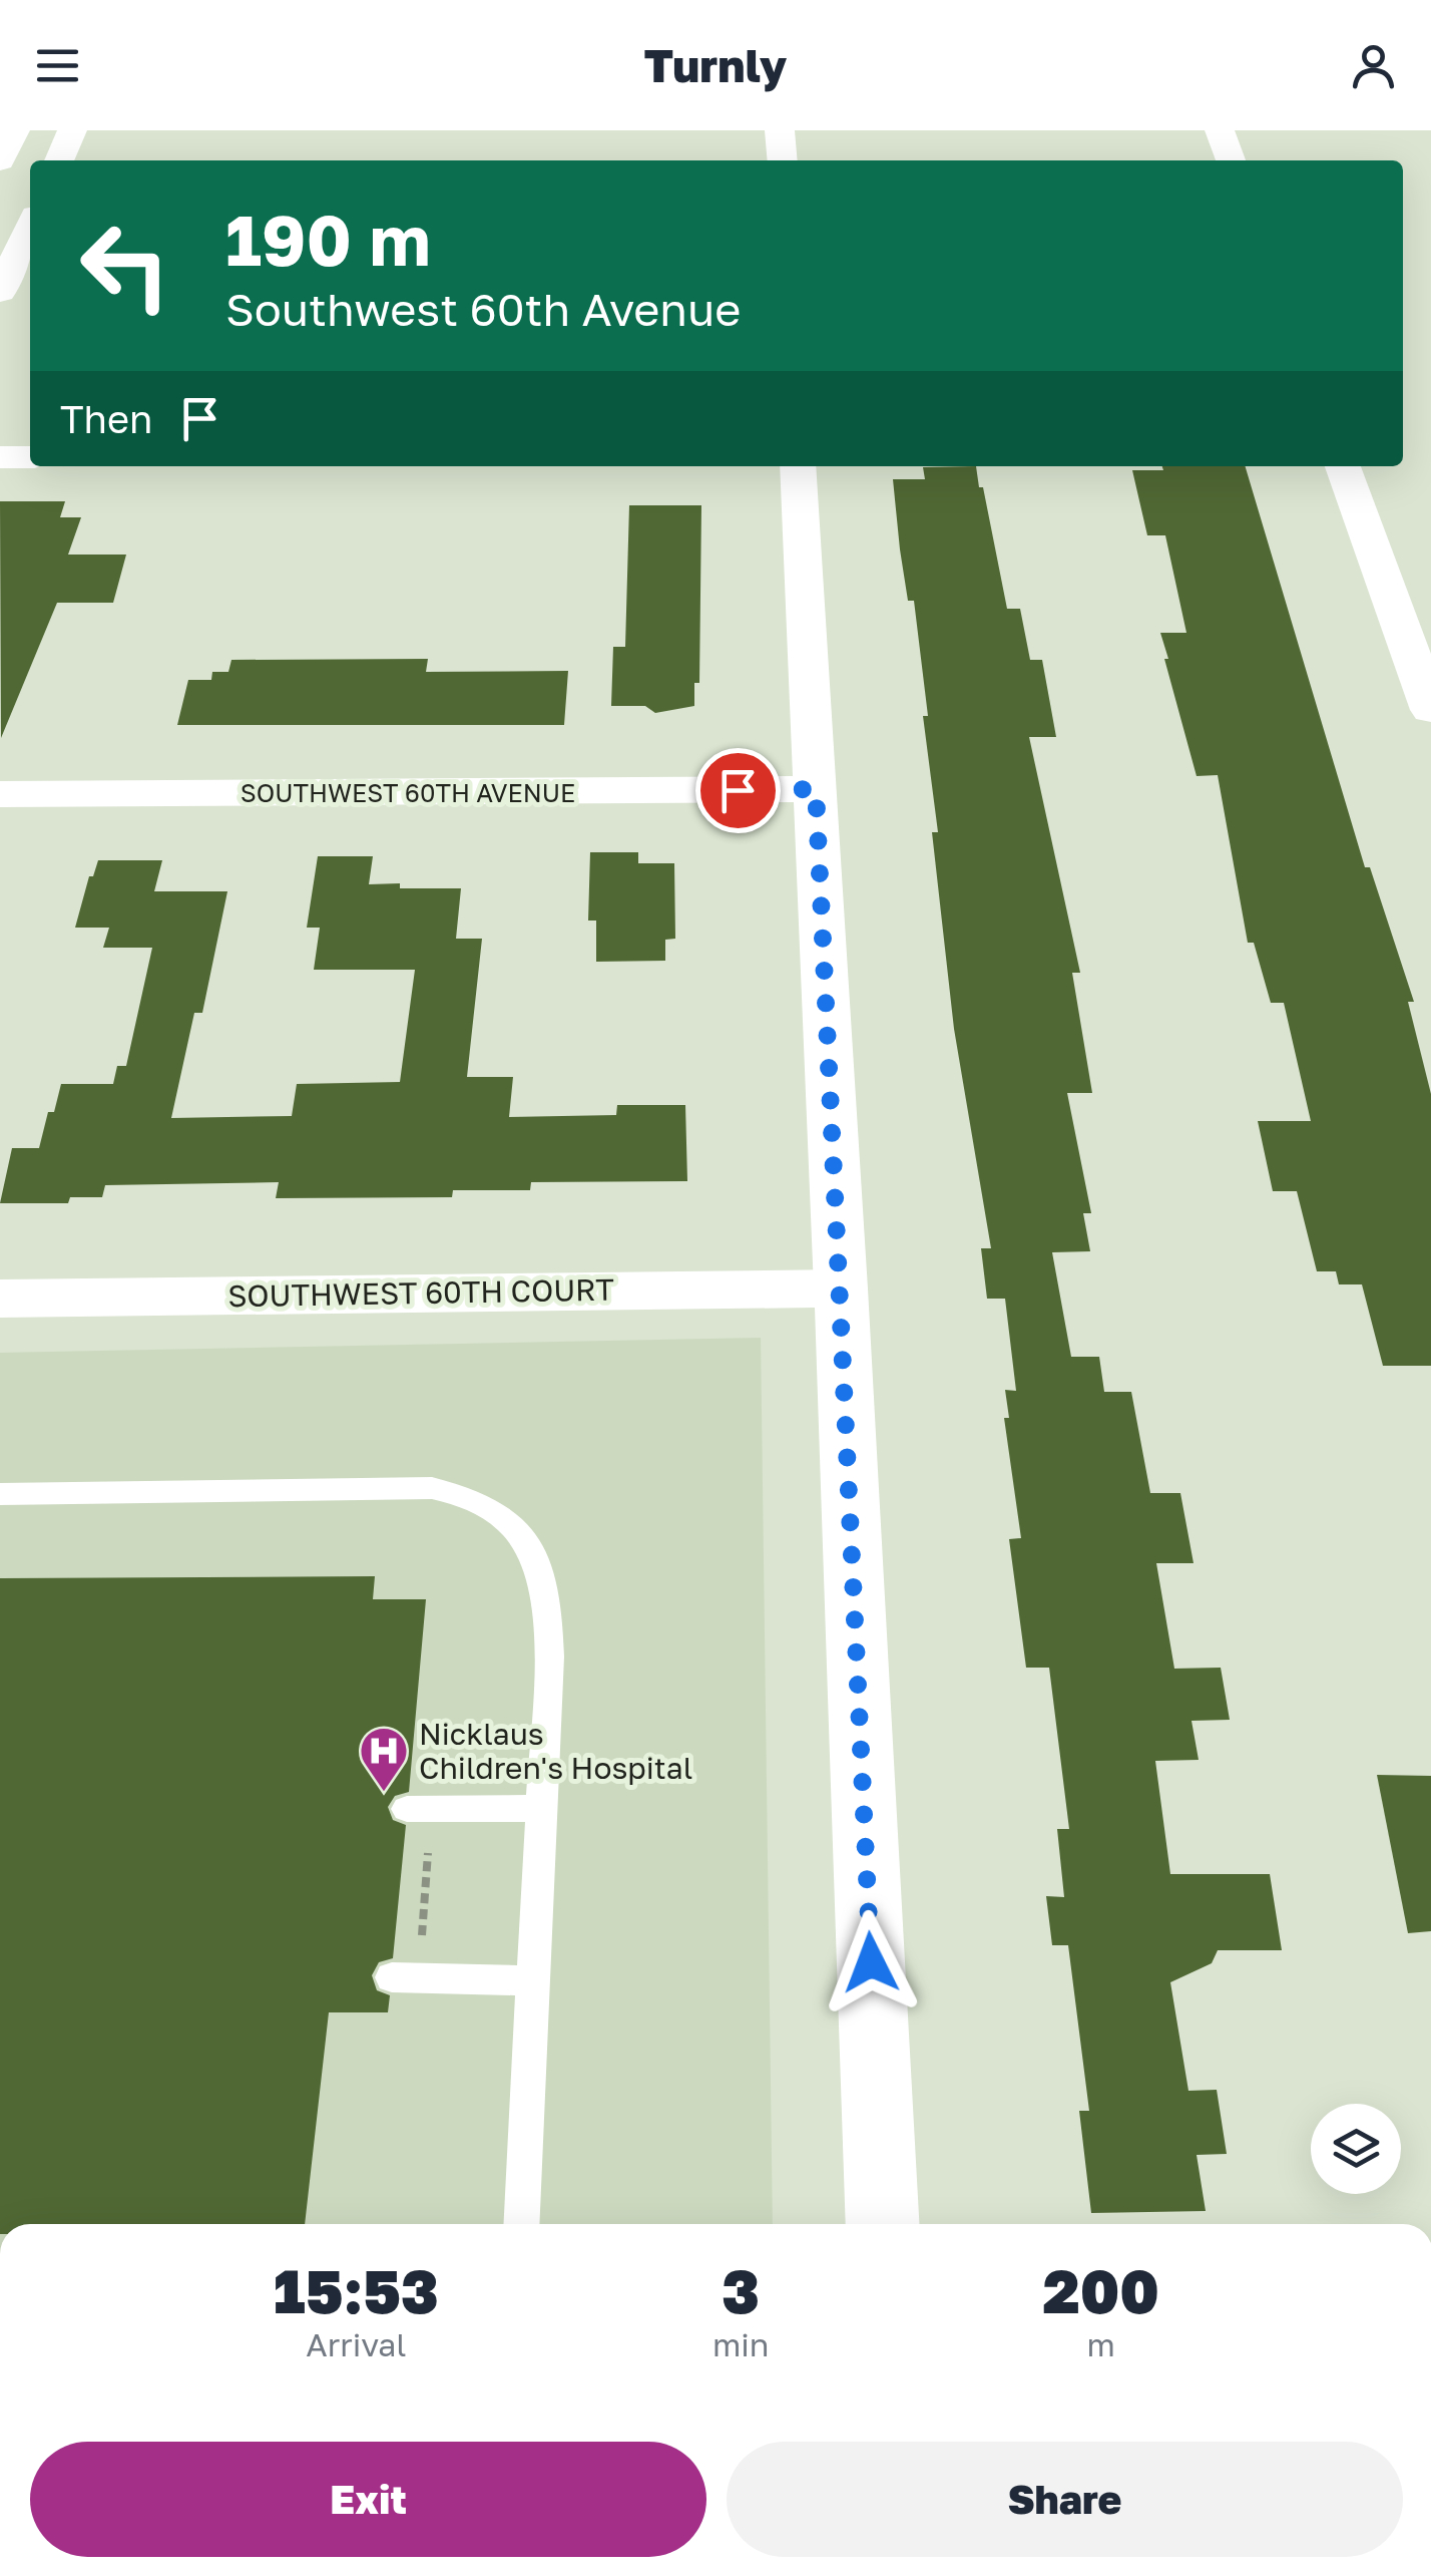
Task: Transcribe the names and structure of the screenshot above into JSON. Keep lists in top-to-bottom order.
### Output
{
  "streets": {
    "street": ["SOUTHWEST 60TH AVENUE", "SOUTHWEST 60TH COURT"]
  },
  "places": {
    "hospital": ["Nicklaus Children's Hospital"]
  },
  "page": {
    "header": "Turnly",
    "turn": ["190 m", "Southwest 60th Avenue"],
    "then": "Then",
    "eta": [
      "15:53",
      "Arrival",
      "3",
      "min",
      "200",
      "m"
    ],
    "buttons": ["Exit", "Share"]
  }
}
